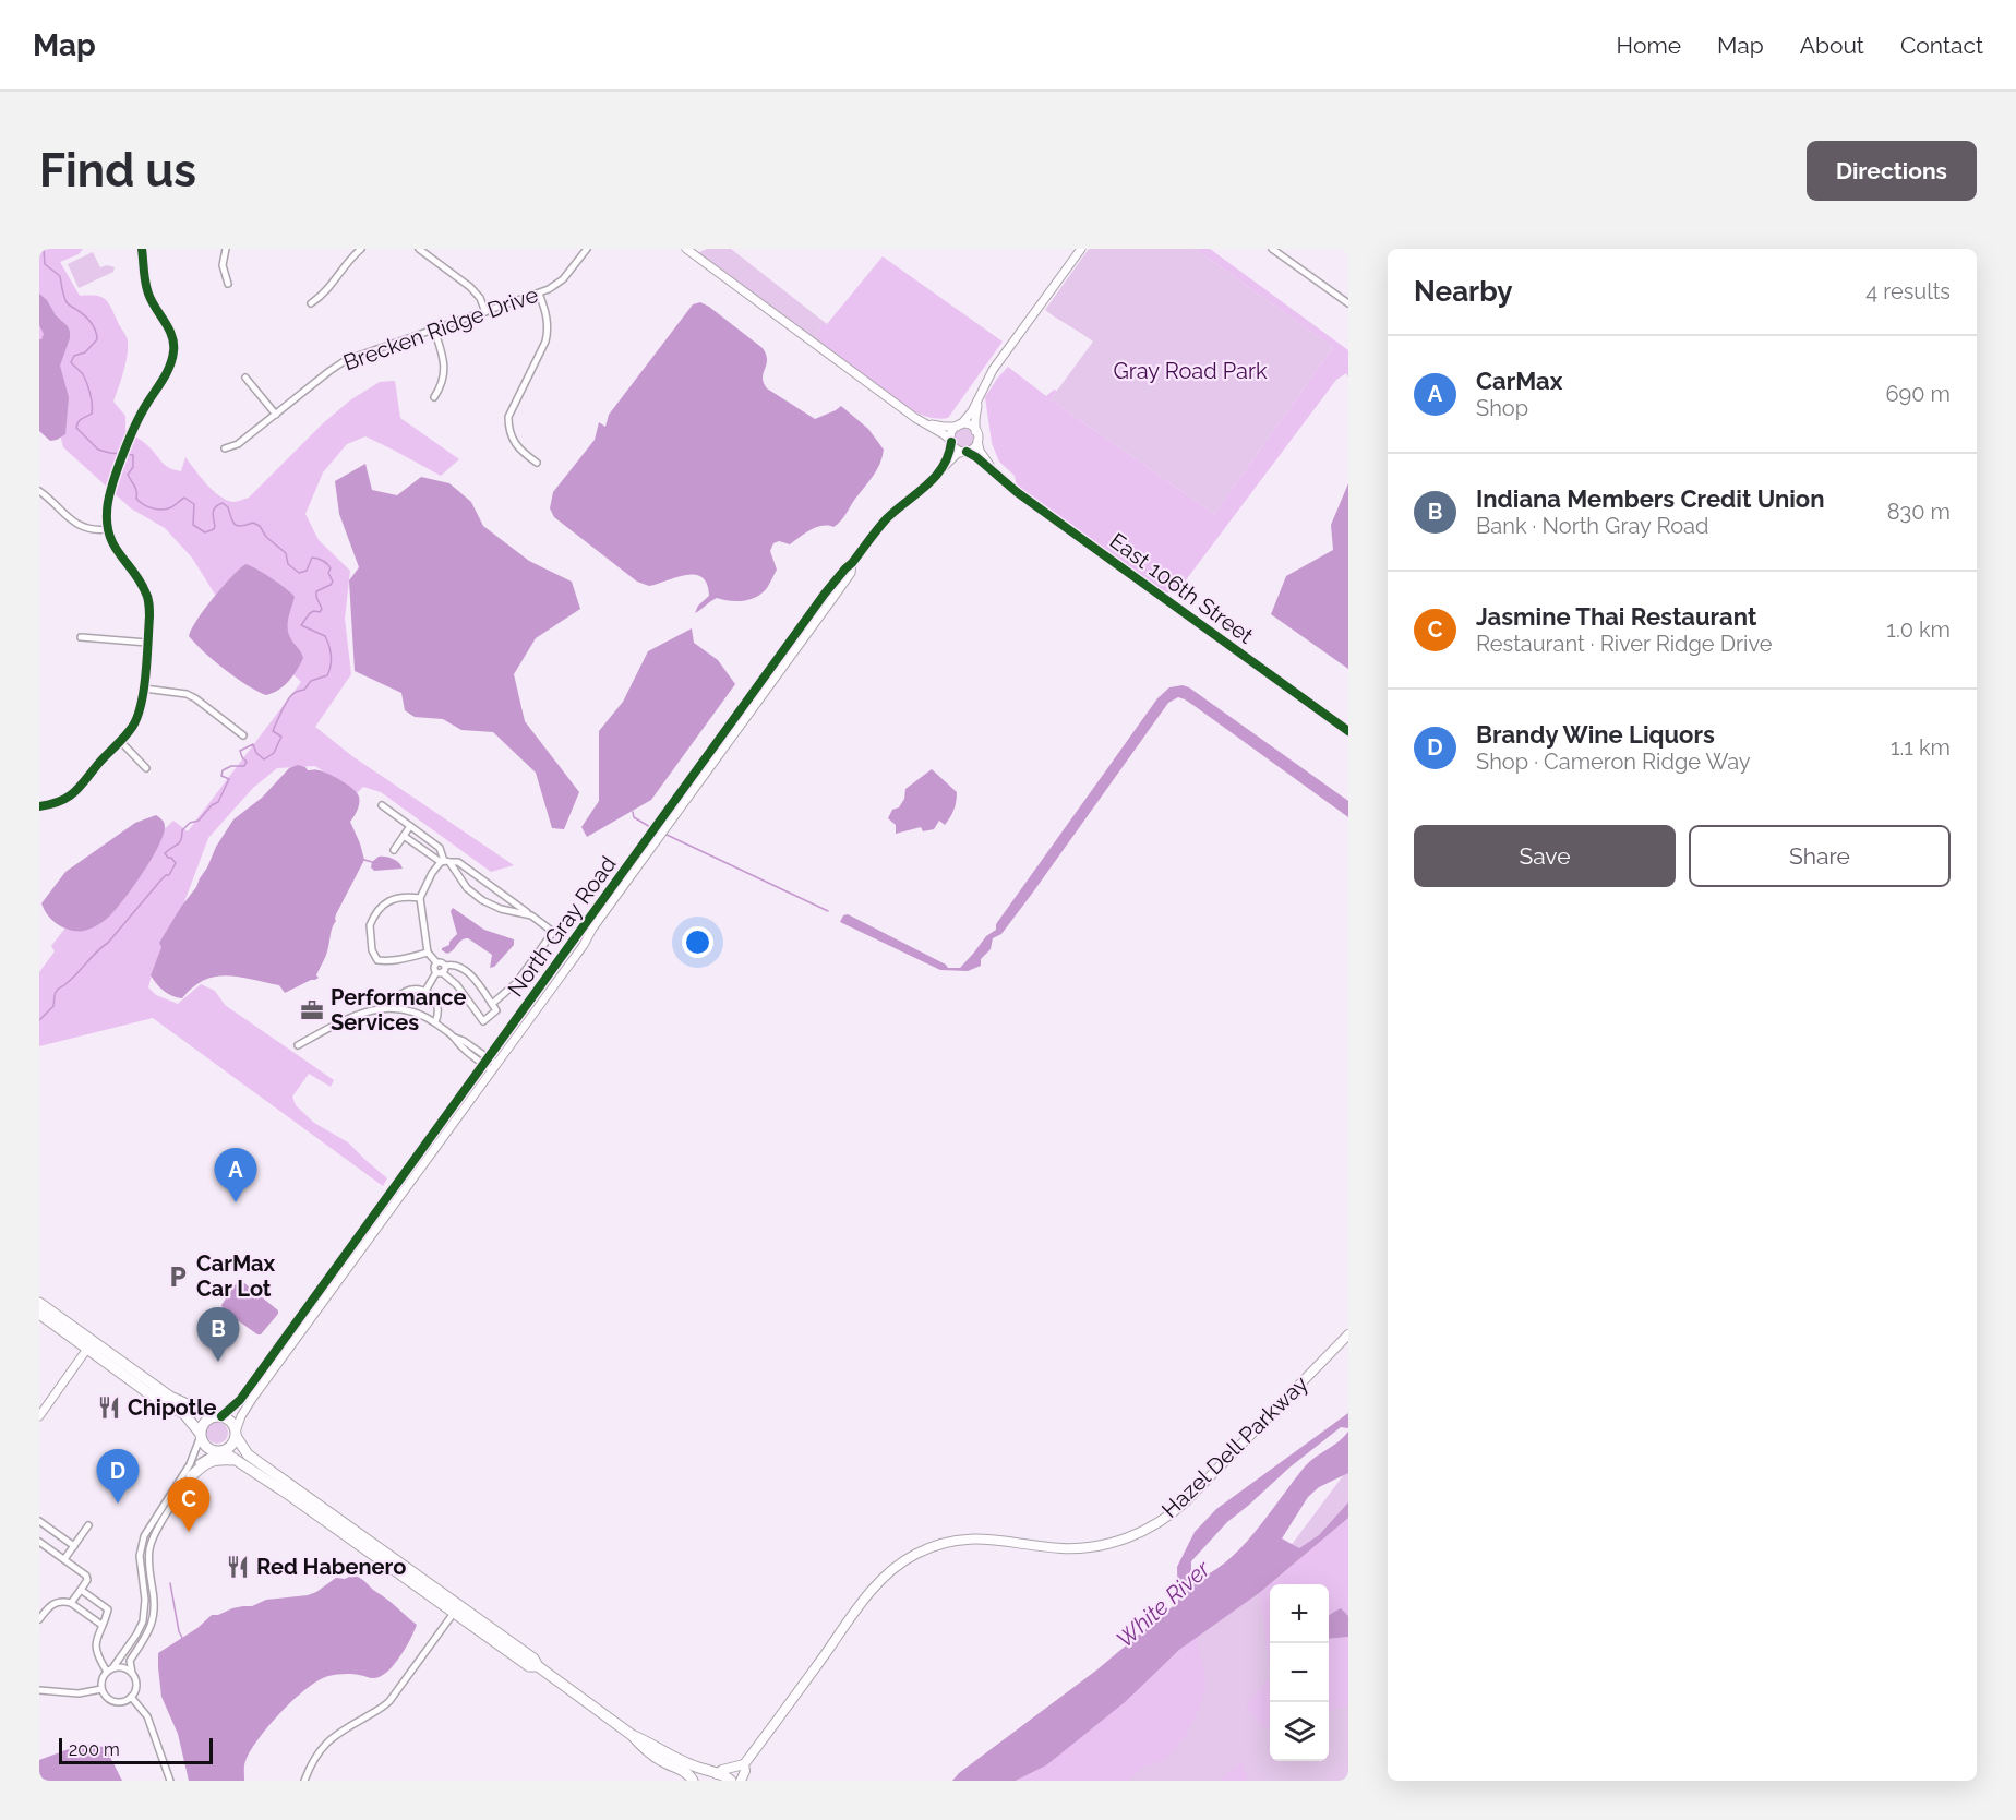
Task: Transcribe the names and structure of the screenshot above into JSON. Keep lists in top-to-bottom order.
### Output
{
  "streets": {
    "main road": ["Hazel Dell Parkway"],
    "street": ["Brecken Ridge Drive", "East 106th Street", "North Gray Road"]
  },
  "crossings": [
    ["East 106th Street", "North Gray Road"]
  ],
  "water": ["White River"],
  "parks": ["Gray Road Park"],
  "places": {
    "office": ["Performance Services"],
    "parking": ["CarMax Car Lot"],
    "restaurant": ["Chipotle", "Red Habenero"]
  },
  "scale_bar": "200 m",
  "page": {
    "header": "Map",
    "nav": [
      "Home",
      "Map",
      "About",
      "Contact"
    ],
    "buttons": [
      "Directions",
      ["Save", "Share"]
    ],
    "title": "Find us",
    "heading": ["Nearby", "4 results"],
    "list": [
      {
        "mark": "A",
        "name": "CarMax",
        "note": "Shop",
        "value": "690 m"
      },
      {
        "mark": "B",
        "name": "Indiana Members Credit Union",
        "note": "Bank · North Gray Road",
        "value": "830 m"
      },
      {
        "mark": "C",
        "name": "Jasmine Thai Restaurant",
        "note": "Restaurant · River Ridge Drive",
        "value": "1.0 km"
      },
      {
        "mark": "D",
        "name": "Brandy Wine Liquors",
        "note": "Shop · Cameron Ridge Way",
        "value": "1.1 km"
      }
    ],
    "pins": [
      "A",
      "B",
      "D",
      "C"
    ],
    "map_buttons": ["+", "−"],
    "scale": "200 m"
  }
}
